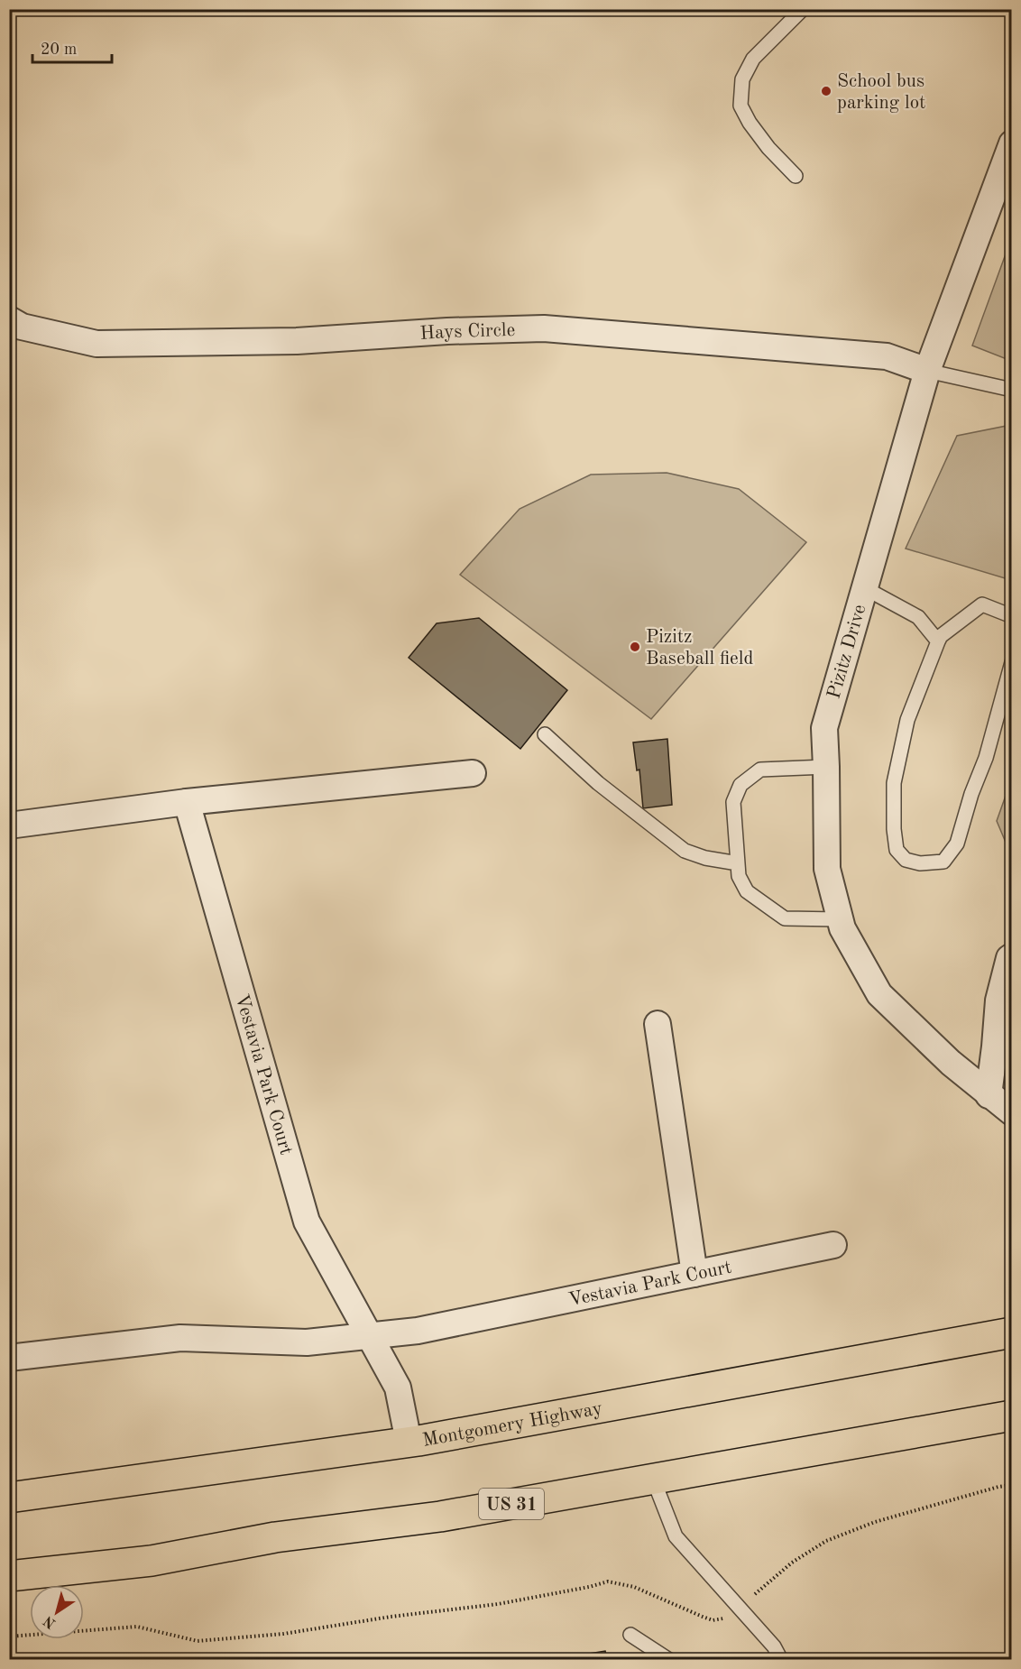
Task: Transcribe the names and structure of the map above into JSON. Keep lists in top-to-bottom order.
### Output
{
  "streets": {
    "main road": ["Montgomery Highway", "US 31"],
    "street": ["Hays Circle", "Pizitz Drive", "Vestavia Park Court"]
  },
  "crossings": [
    ["Hays Circle", "Pizitz Drive"],
    ["Vestavia Park Court", "Montgomery Highway"]
  ],
  "places": ["School bus parking lot", "Pizitz Baseball field"],
  "scale_bar": "20 m",
  "north": "bottom left"
}
